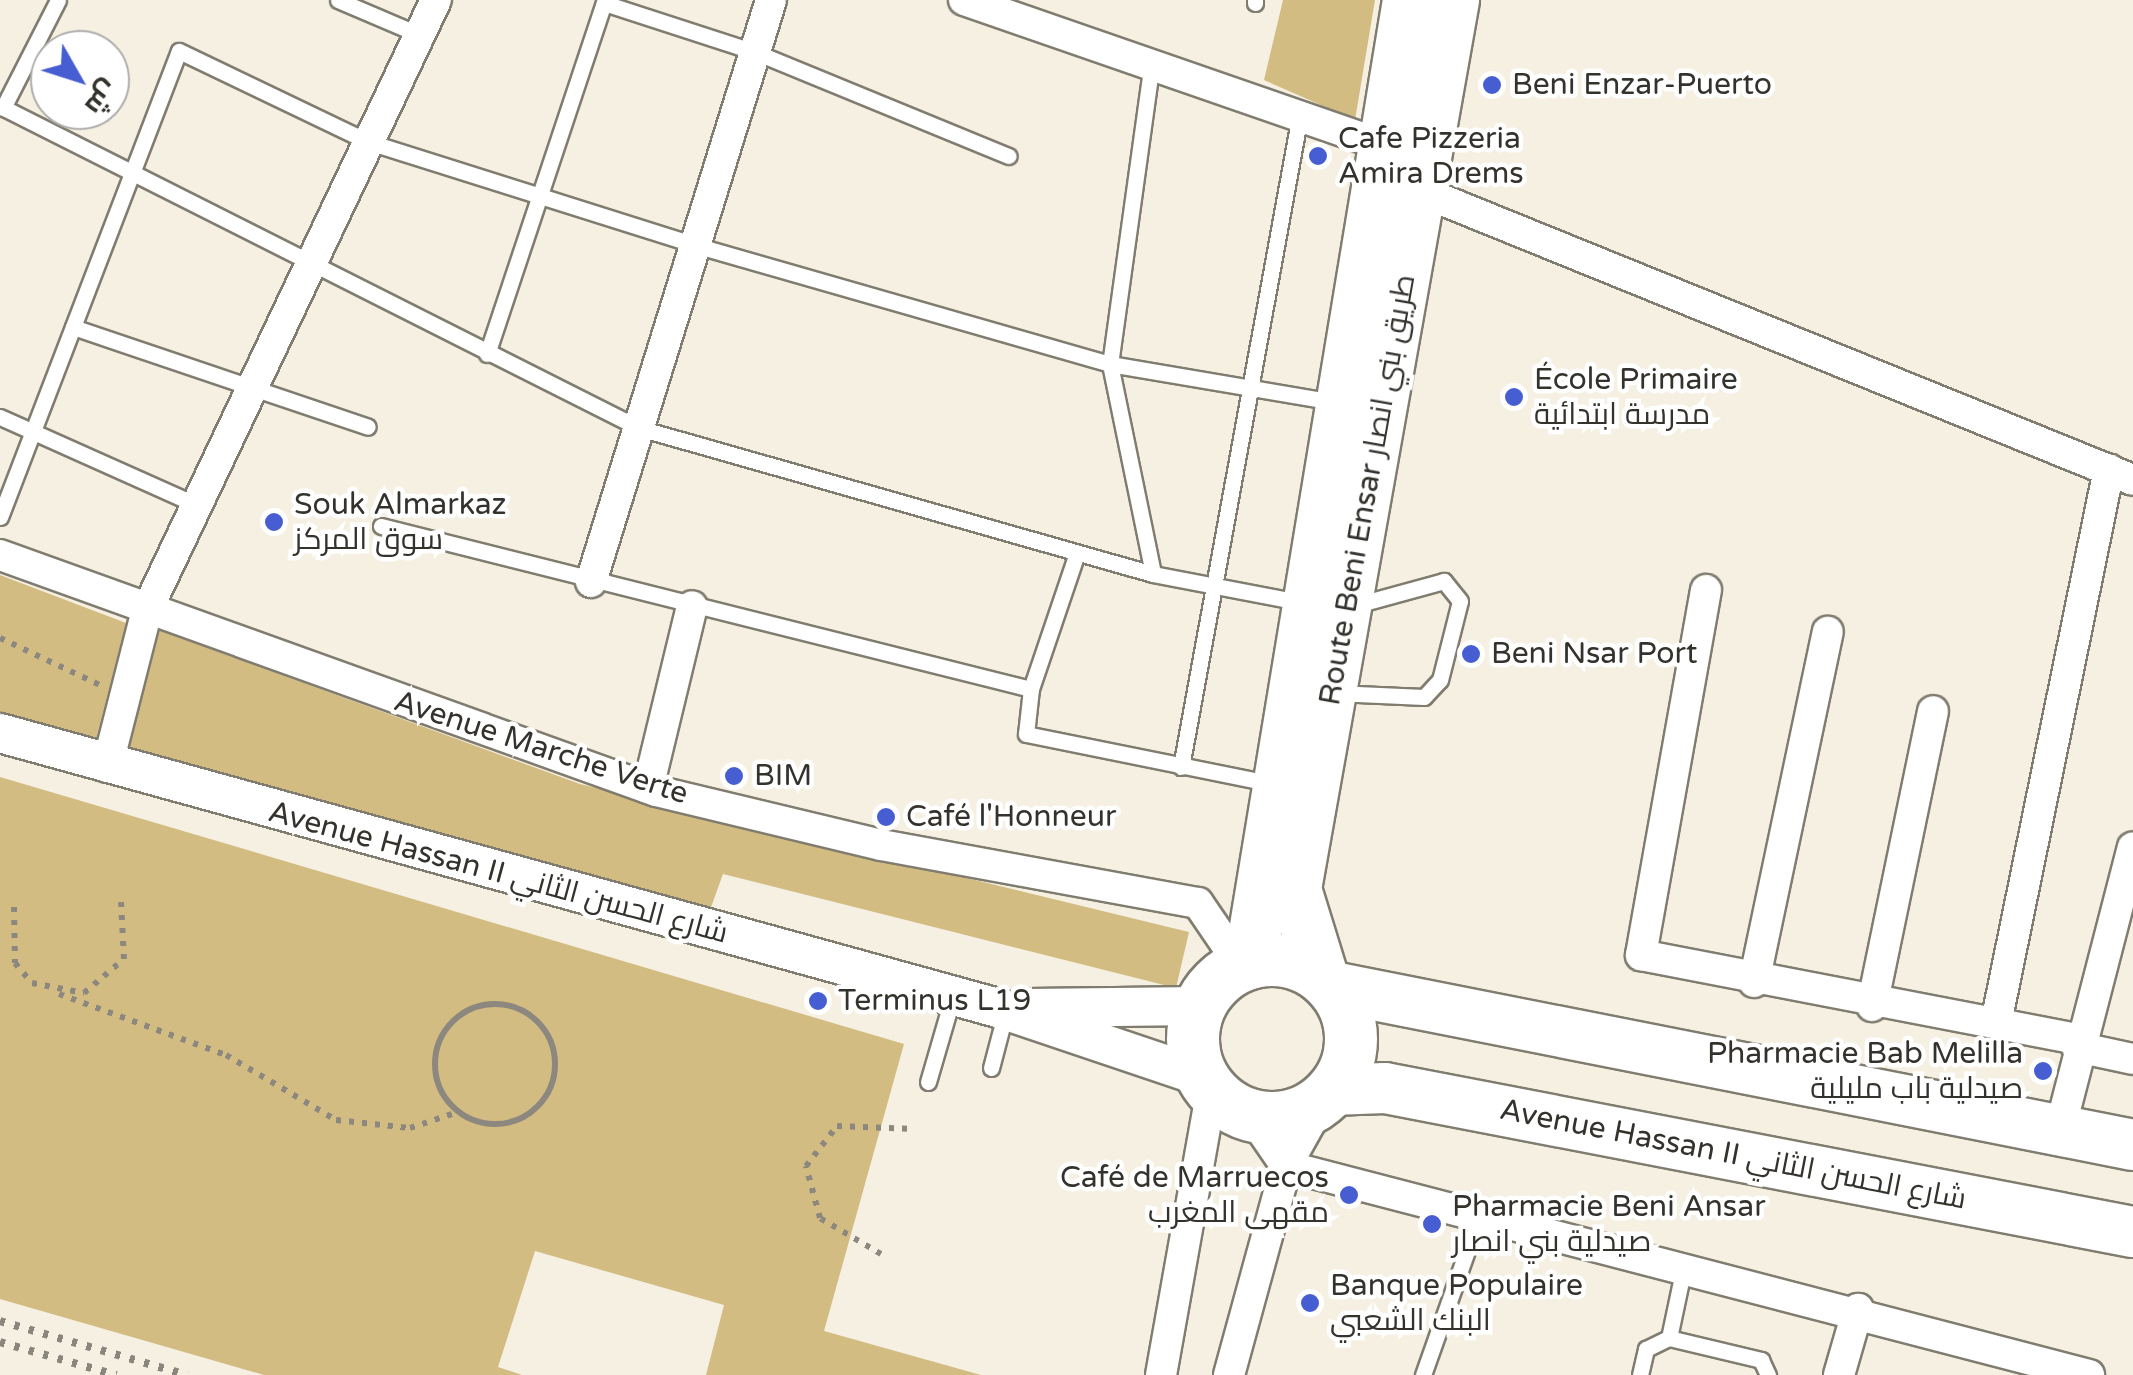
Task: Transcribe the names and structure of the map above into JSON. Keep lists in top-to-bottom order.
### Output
{
  "streets": {
    "highway": ["Route Beni Ensar طريق بني انصار"],
    "main road": ["Avenue Hassan II شارع الحسن الثاني"],
    "street": ["Avenue Marche Verte"]
  },
  "crossings": [
    ["Route Beni Ensar طريق بني انصار", "Avenue Marche Verte"],
    ["Route Beni Ensar طريق بني انصار", "Avenue Hassan II شارع الحسن الثاني"],
    ["Avenue Marche Verte", "Avenue Hassan II شارع الحسن الثاني"]
  ],
  "places": [
    "Beni Enzar-Puerto",
    "Cafe Pizzeria Amira Drems",
    "École Primaire مدرسة ابتدائية",
    "Souk Almarkaz سوق المركز",
    "Beni Nsar Port",
    "BIM",
    "Café l'Honneur",
    "Terminus L19",
    "Pharmacie Bab Melilla صيدلية باب مليلية",
    "Café de Marruecos مقهى المغرب",
    "Pharmacie Beni Ansar صيدلية بني انصار",
    "Banque Populaire البنك الشعبي"
  ],
  "north": "bottom right"
}
